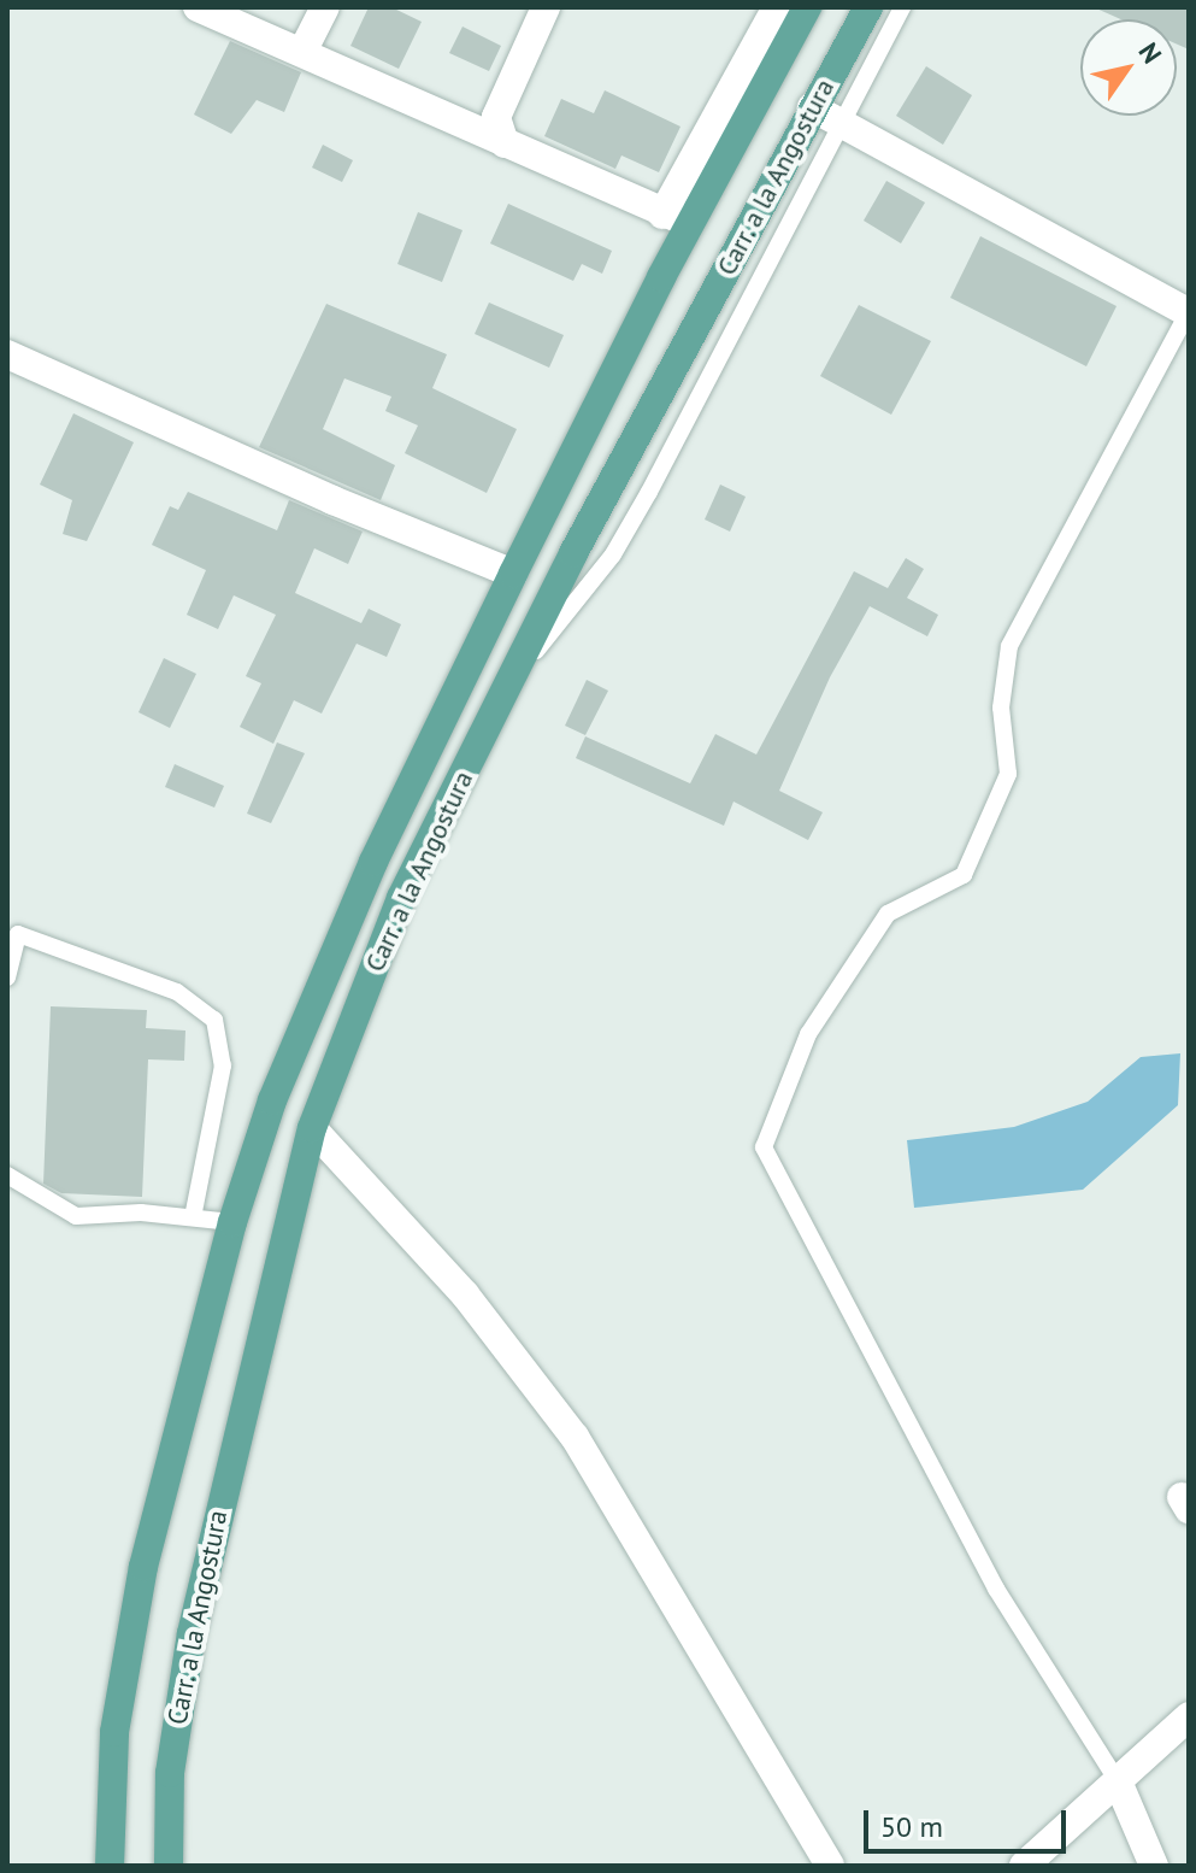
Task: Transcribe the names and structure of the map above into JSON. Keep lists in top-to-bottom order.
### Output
{
  "streets": {
    "main road": ["Carr. a la Angostura"]
  },
  "scale_bar": "50 m",
  "north": "top right"
}
